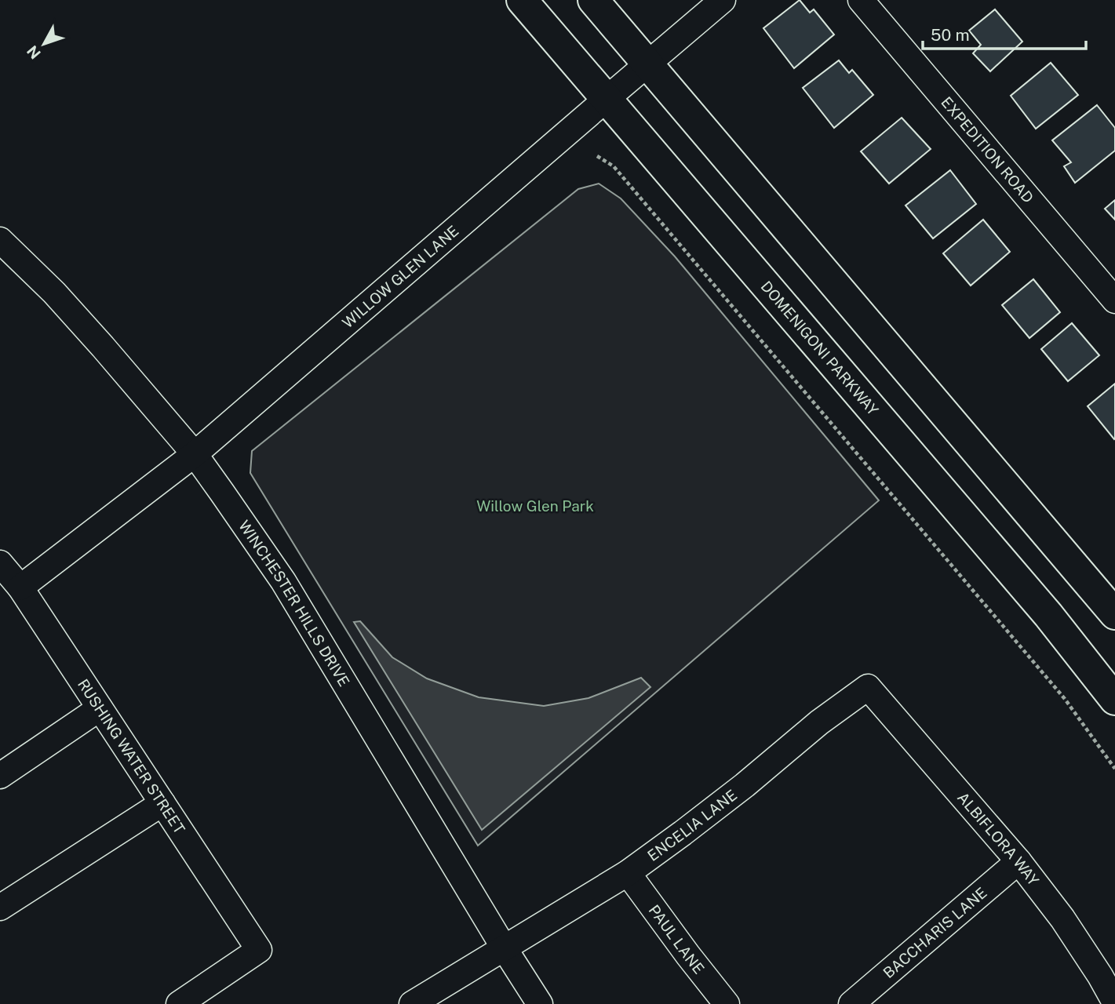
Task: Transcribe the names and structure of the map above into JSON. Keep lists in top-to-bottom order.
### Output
{
  "streets": {
    "main road": ["DOMENIGONI PARKWAY"],
    "street": [
      "EXPEDITION ROAD",
      "WILLOW GLEN LANE",
      "WINCHESTER HILLS DRIVE",
      "RUSHING WATER STREET",
      "ENCELIA LANE",
      "ALBIFLORA WAY",
      "BACCHARIS LANE",
      "PAUL LANE"
    ]
  },
  "crossings": [
    ["WILLOW GLEN LANE", "DOMENIGONI PARKWAY"],
    ["WILLOW GLEN LANE", "WINCHESTER HILLS DRIVE"],
    ["WILLOW GLEN LANE", "RUSHING WATER STREET"],
    ["WINCHESTER HILLS DRIVE", "ENCELIA LANE"],
    ["ENCELIA LANE", "ALBIFLORA WAY"],
    ["ENCELIA LANE", "PAUL LANE"],
    ["ALBIFLORA WAY", "BACCHARIS LANE"]
  ],
  "parks": ["Willow Glen Park"],
  "scale_bar": "50 m",
  "north": "bottom left"
}
